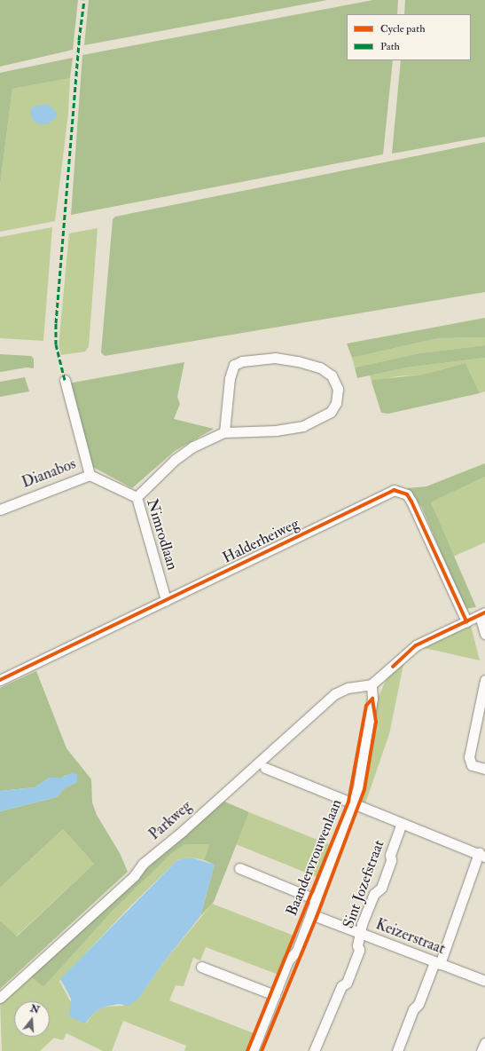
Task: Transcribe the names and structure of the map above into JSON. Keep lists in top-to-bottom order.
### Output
{
  "streets": {
    "street": [
      "Dianabos",
      "Nimrodlaan",
      "Halderheiweg",
      "Parkweg",
      "Baandervrouwenlaan",
      "Sint Jozefstraat",
      "Keizerstraat"
    ]
  },
  "crossings": [
    ["Dianabos", "Nimrodlaan"],
    ["Nimrodlaan", "Halderheiweg"],
    ["Parkweg", "Baandervrouwenlaan"],
    ["Baandervrouwenlaan", "Keizerstraat"],
    ["Sint Jozefstraat", "Keizerstraat"]
  ],
  "legend": ["Cycle path", "Path"],
  "north": "top"
}
